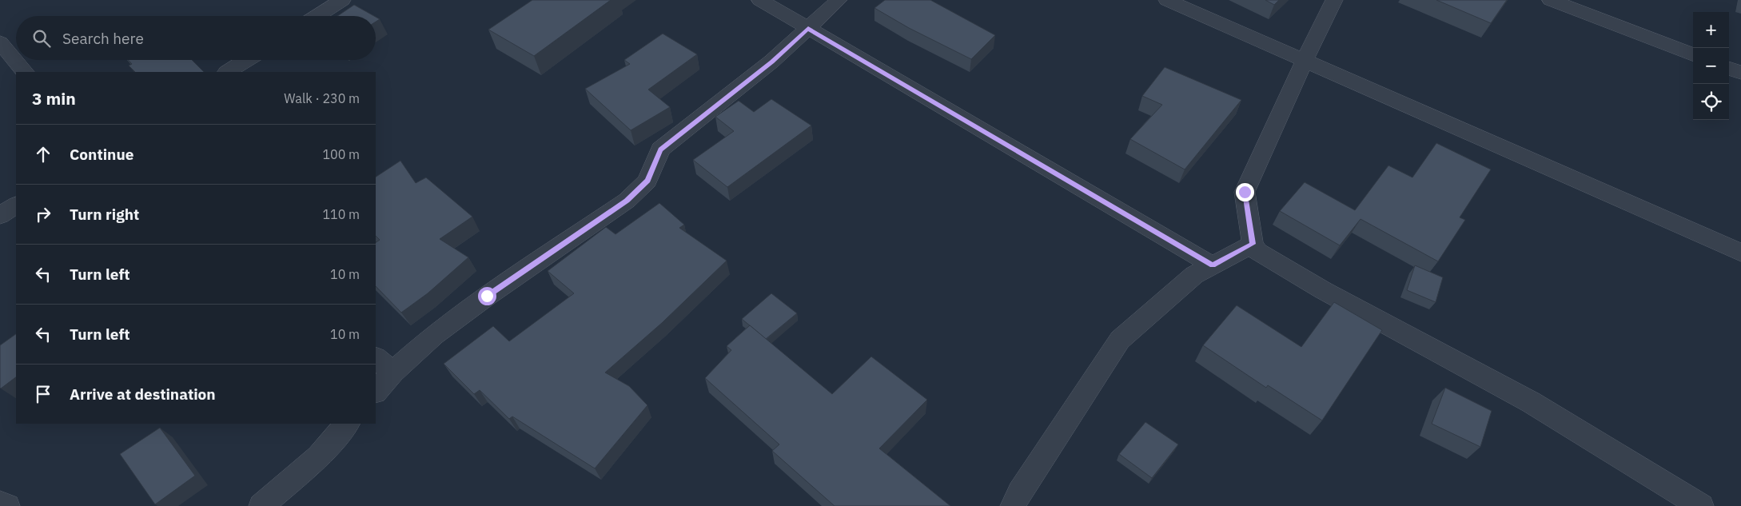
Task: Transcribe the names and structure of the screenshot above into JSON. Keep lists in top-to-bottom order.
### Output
{
  "page": {
    "map_buttons": ["+", "−"],
    "search": "Search here",
    "heading": ["3 min", "Walk · 230 m"],
    "list": [
      ["Continue", "100 m"],
      ["Turn right", "110 m"],
      ["Turn left", "10 m"],
      ["Turn left", "10 m"],
      "Arrive at destination"
    ]
  }
}
